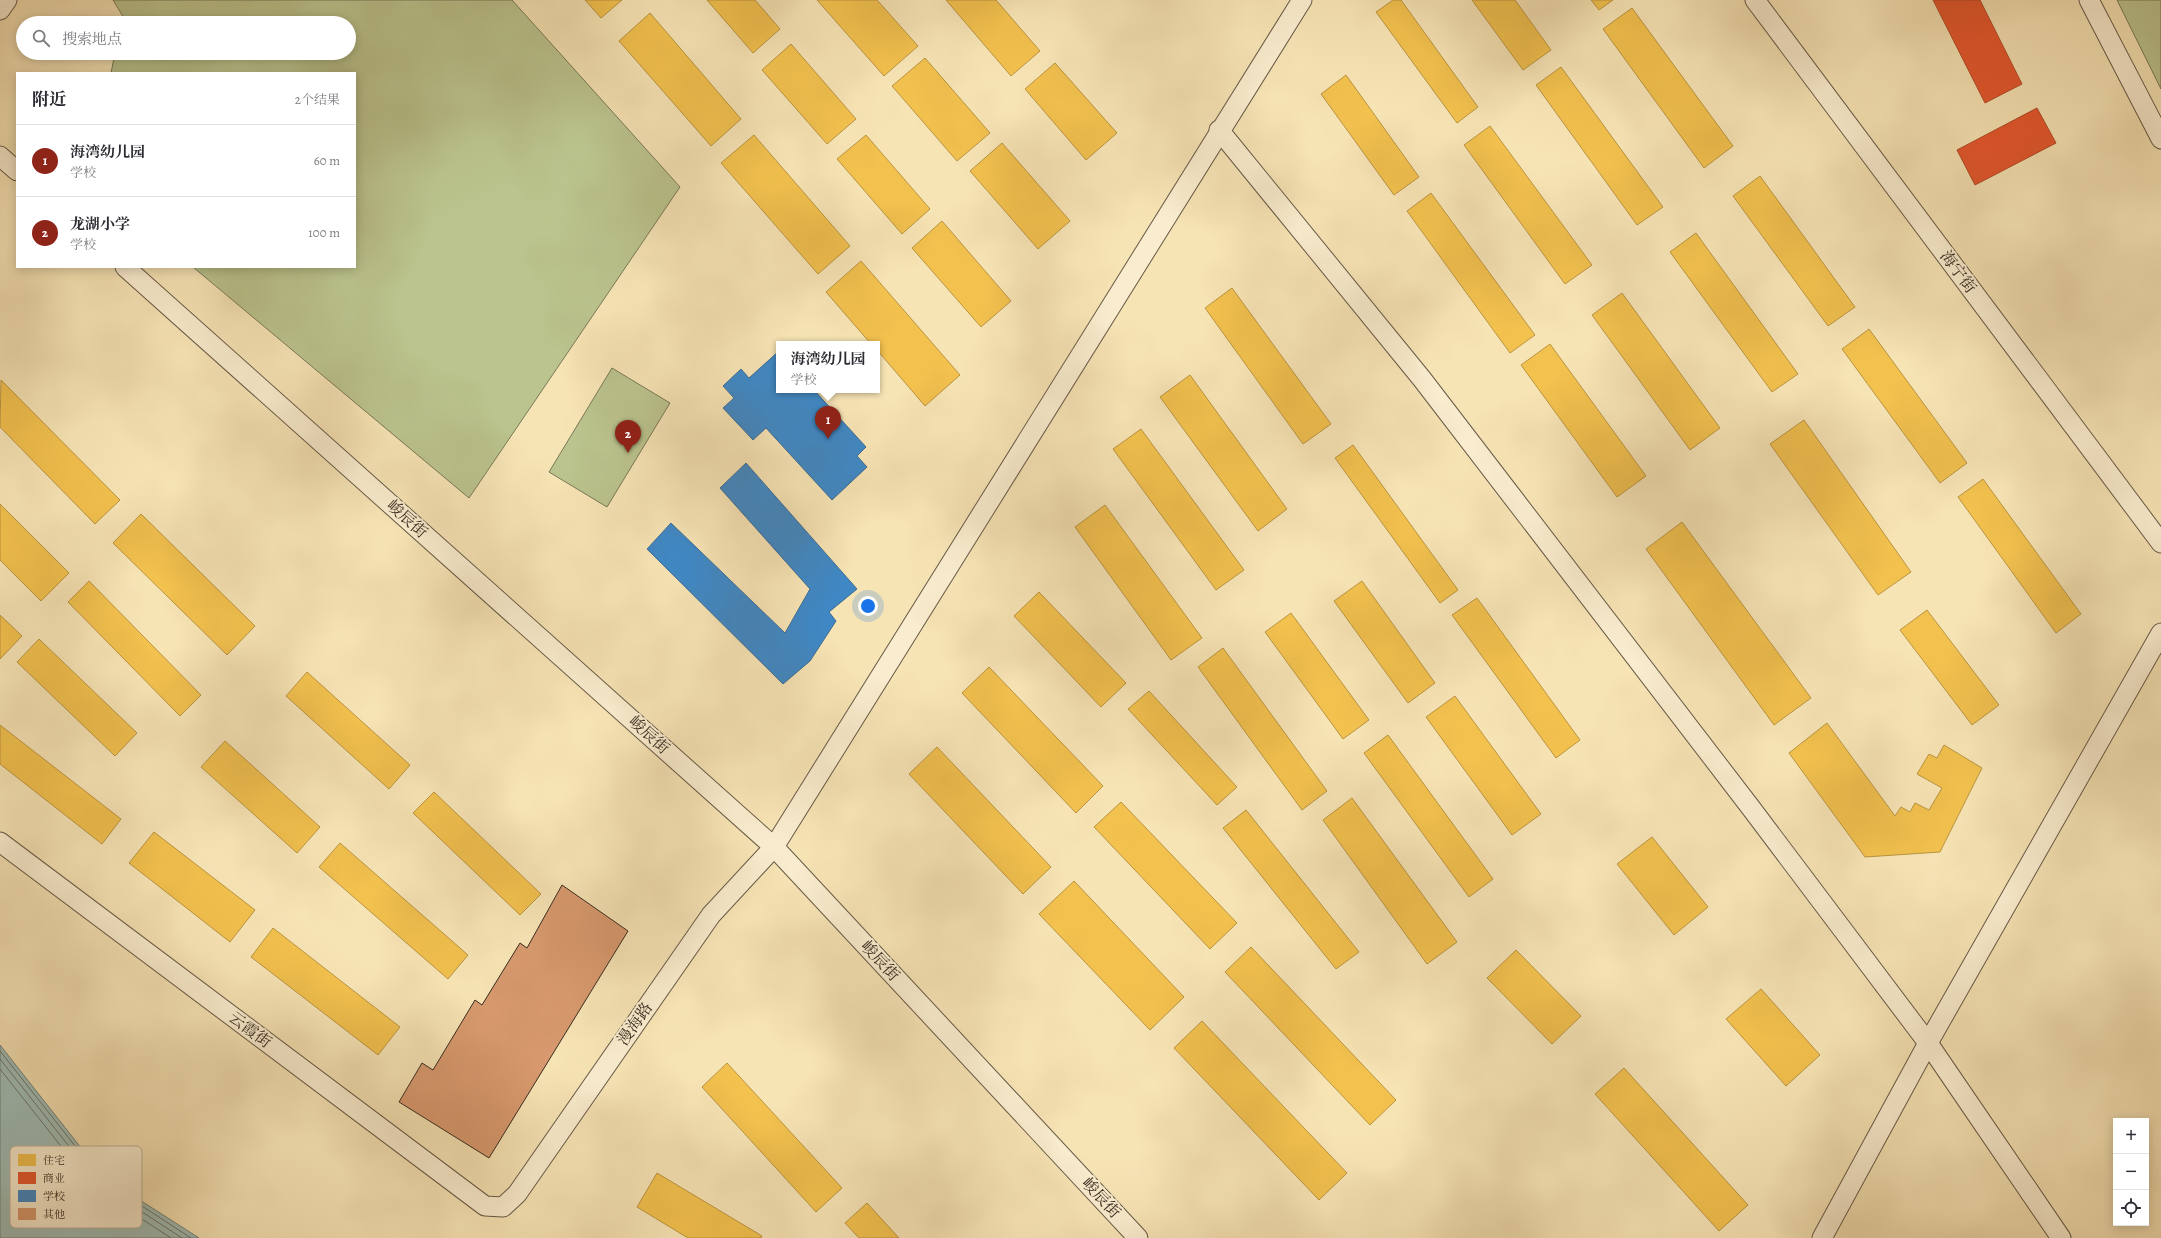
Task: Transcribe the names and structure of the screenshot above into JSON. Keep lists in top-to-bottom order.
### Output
{
  "streets": {
    "street": [
      "海宁街",
      "峻辰街",
      "漫海路",
      "云霞街"
    ]
  },
  "crossings": [
    ["峻辰街", "漫海路"],
    ["漫海路", "云霞街"]
  ],
  "legend": [
    "住宅",
    "商业",
    "学校",
    "其他"
  ],
  "page": {
    "search": "搜索地点",
    "heading": ["附近", "2个结果"],
    "list": [
      {
        "mark": "1",
        "name": "海湾幼儿园",
        "note": "学校",
        "value": "60 m"
      },
      {
        "mark": "2",
        "name": "龙湖小学",
        "note": "学校",
        "value": "100 m"
      }
    ],
    "popup": ["海湾幼儿园", "学校"],
    "pins": ["1", "2"],
    "map_buttons": ["+", "−"]
  }
}
